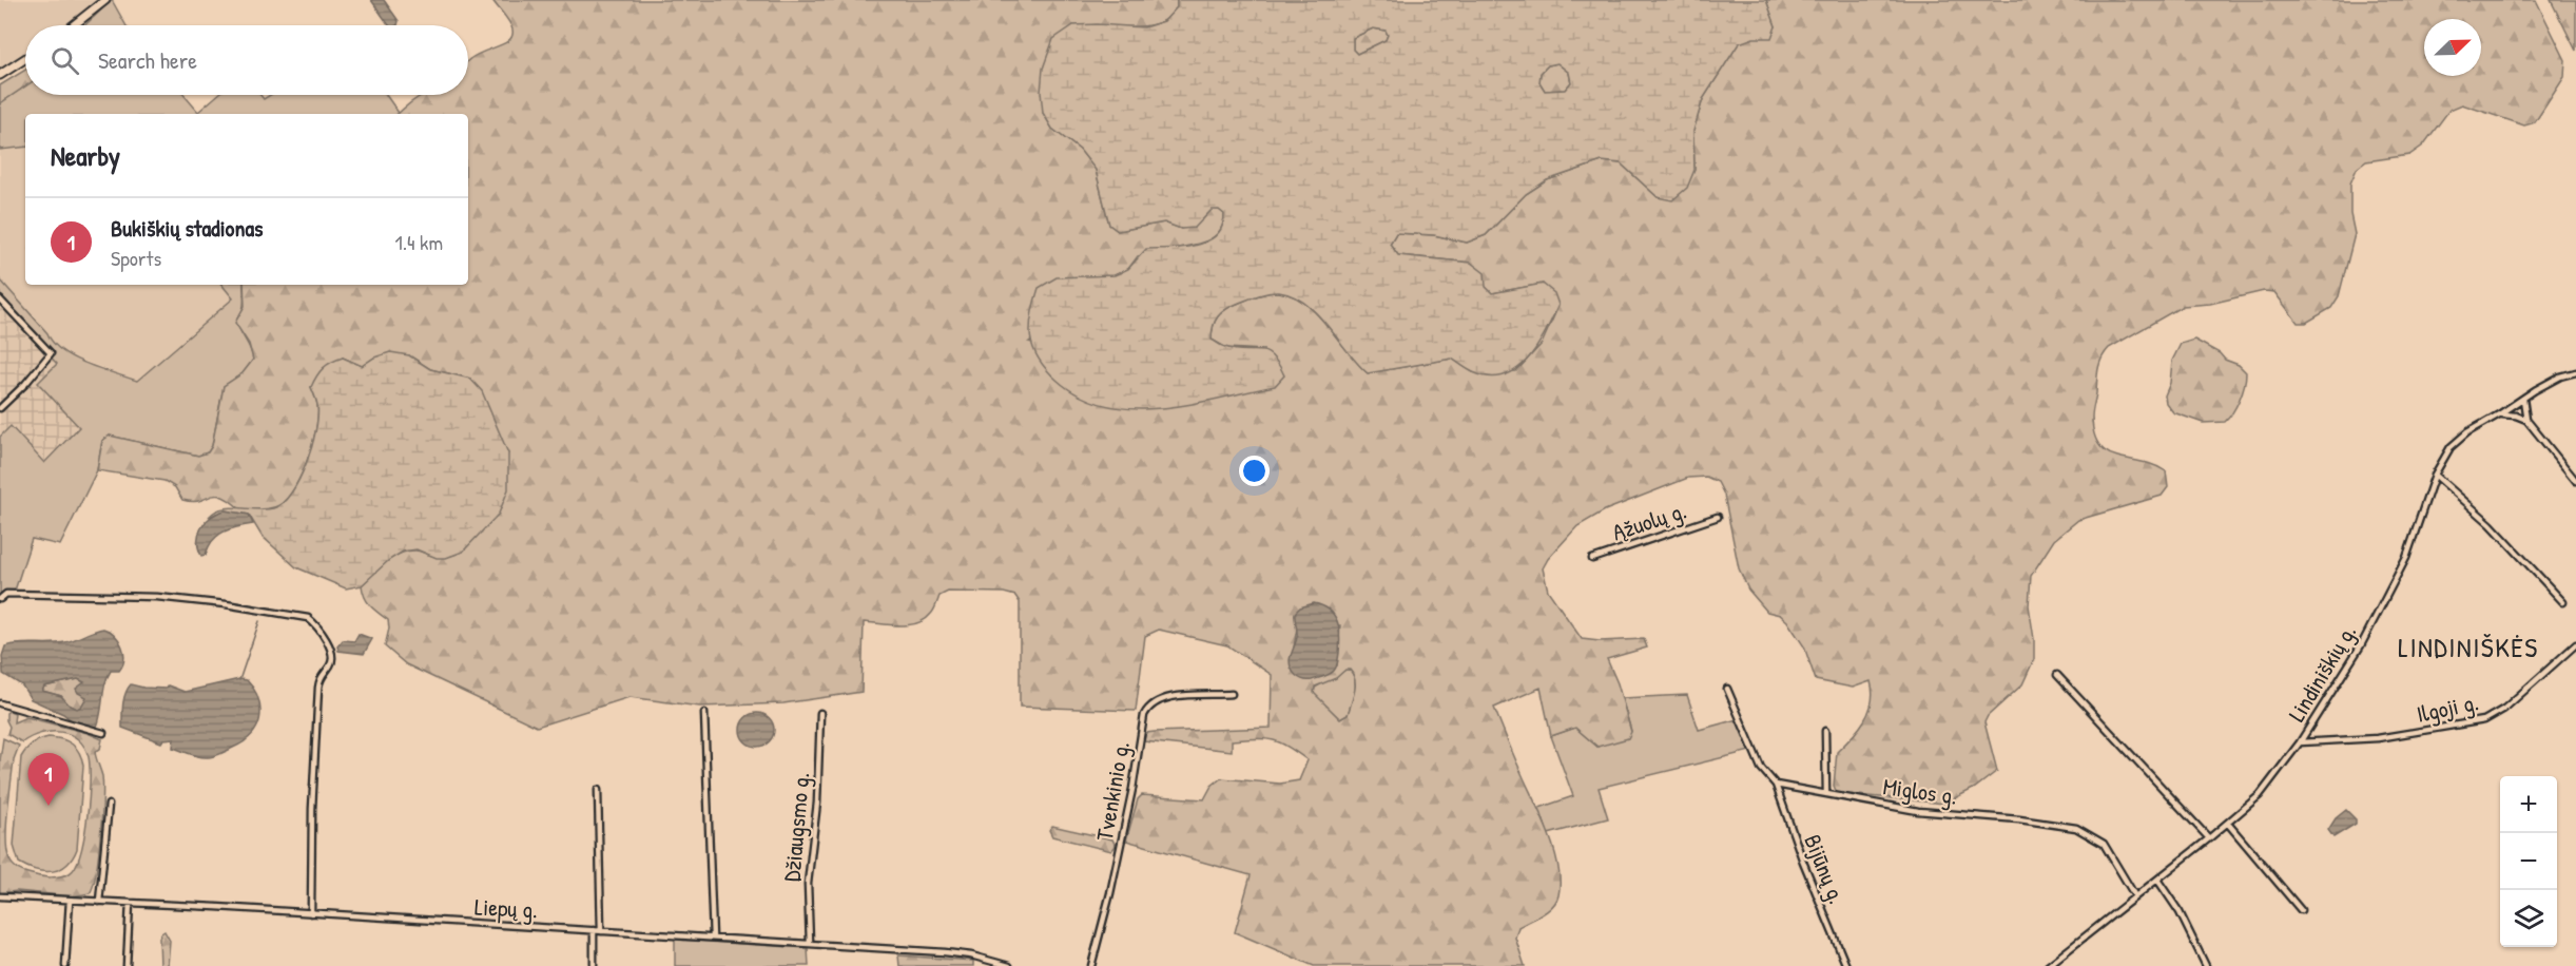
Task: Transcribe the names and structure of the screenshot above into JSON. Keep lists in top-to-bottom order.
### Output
{
  "streets": {
    "street": [
      "Ąžuolų g.",
      "Lindiniškių g.",
      "Ilgoji g.",
      "Tvenkinio g.",
      "Miglos g.",
      "Džiaugsmo g.",
      "Bijūnų g.",
      "Liepų g."
    ]
  },
  "crossings": [
    ["Lindiniškių g.", "Ilgoji g."],
    ["Lindiniškių g.", "Miglos g."],
    ["Miglos g.", "Bijūnų g."],
    ["Džiaugsmo g.", "Liepų g."]
  ],
  "districts": ["LINDINIŠKĖS"],
  "north": "top right",
  "page": {
    "search": "Search here",
    "heading": "Nearby",
    "list": [
      {
        "mark": "1",
        "name": "Bukiškių stadionas",
        "note": "Sports",
        "value": "1.4 km"
      }
    ],
    "pins": "1",
    "map_buttons": ["+", "−"]
  }
}
